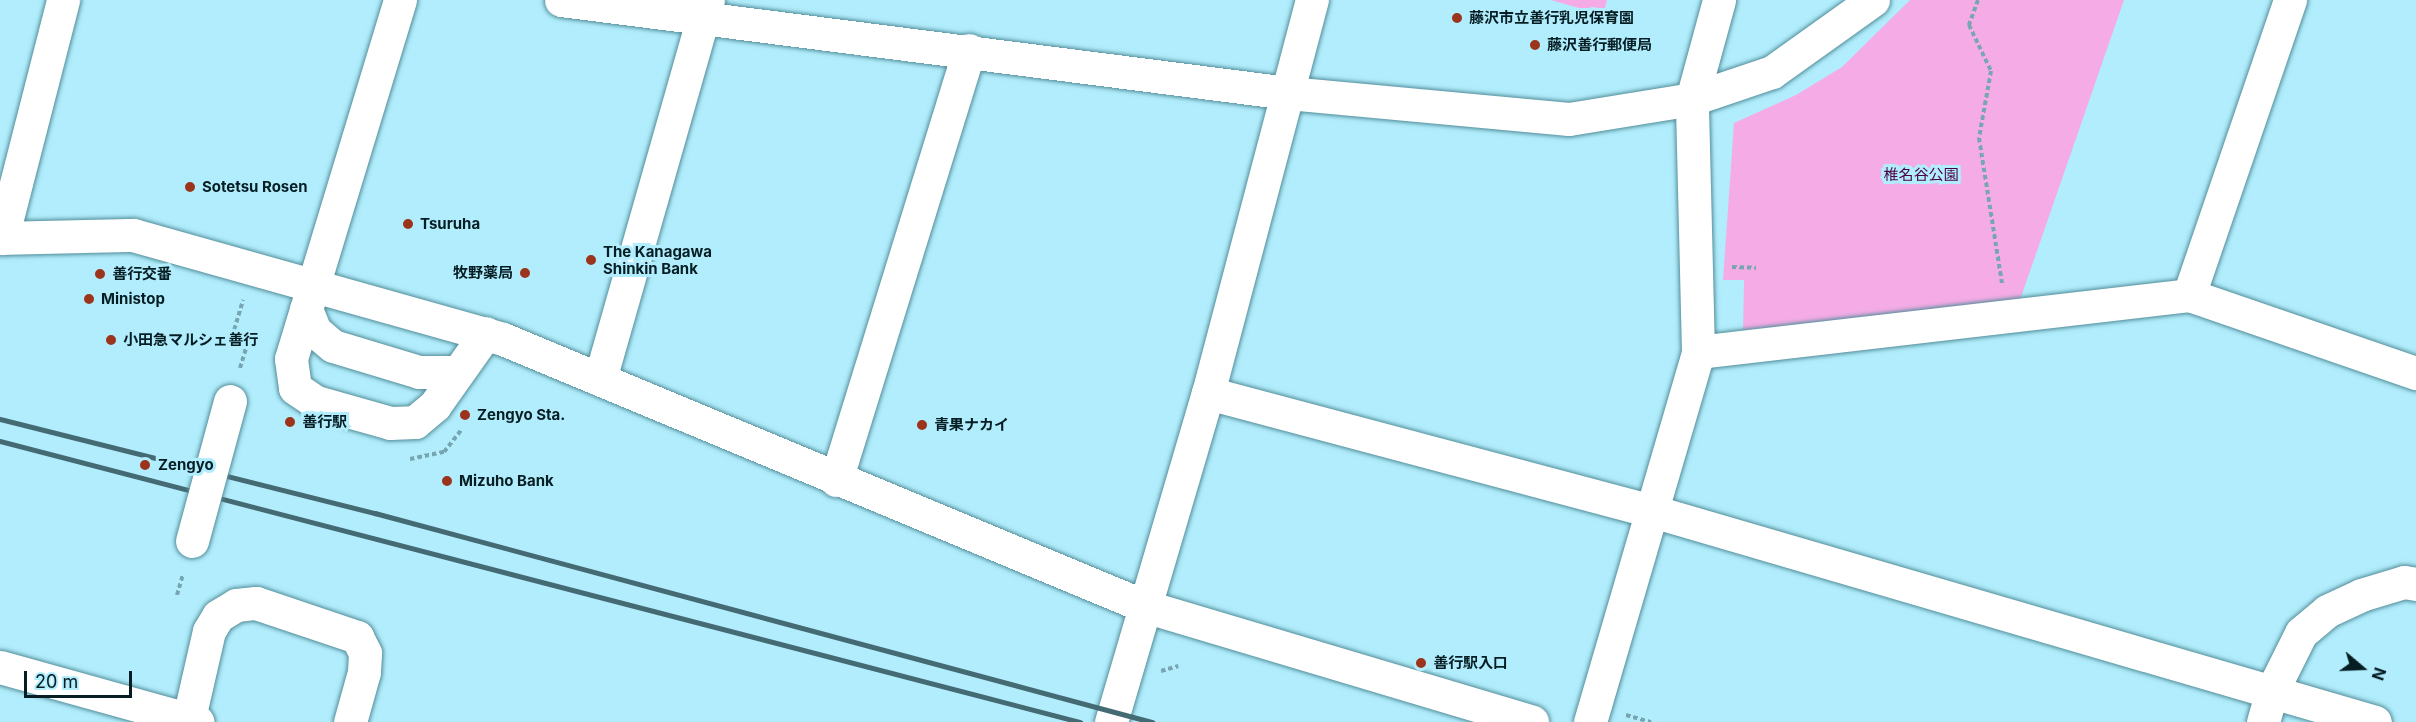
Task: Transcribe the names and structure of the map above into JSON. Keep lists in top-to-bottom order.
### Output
{
  "parks": ["椎名谷公園"],
  "places": [
    "藤沢市立善行乳児保育園",
    "藤沢善行郵便局",
    "Sotetsu Rosen",
    "Tsuruha",
    "The Kanagawa Shinkin Bank",
    "牧野薬局",
    "善行交番",
    "Ministop",
    "小田急マルシェ善行",
    "Zengyo Sta.",
    "善行駅",
    "青果ナカイ",
    "Zengyo",
    "Mizuho Bank",
    "善行駅入口"
  ],
  "scale_bar": "20 m",
  "north": "right"
}
